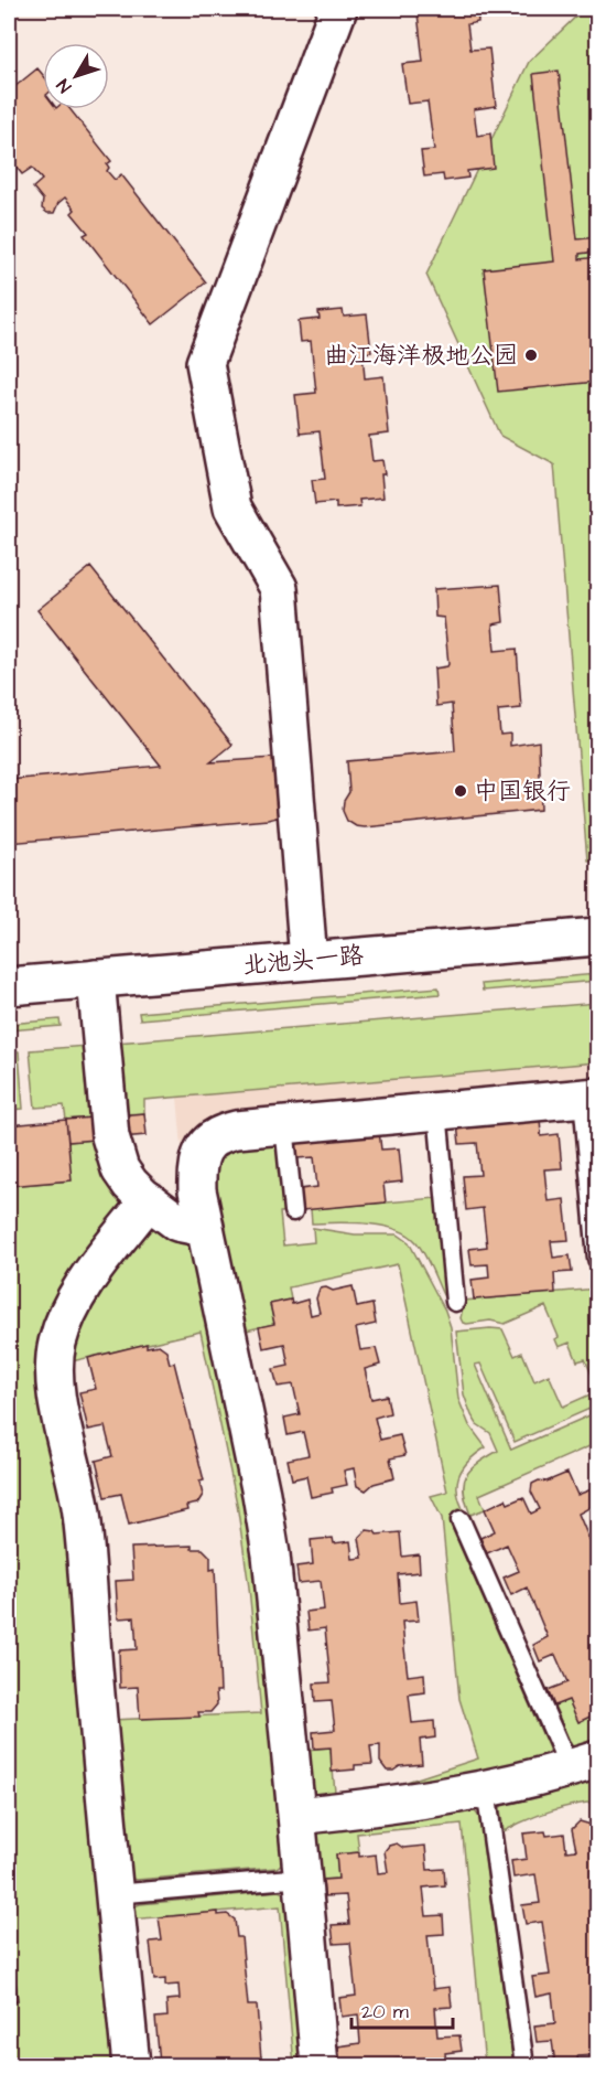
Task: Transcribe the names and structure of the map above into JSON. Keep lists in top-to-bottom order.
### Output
{
  "streets": {
    "street": ["北池头一路"]
  },
  "places": ["曲江海洋极地公园", "中国银行"],
  "scale_bar": "20 m",
  "north": "bottom left"
}
